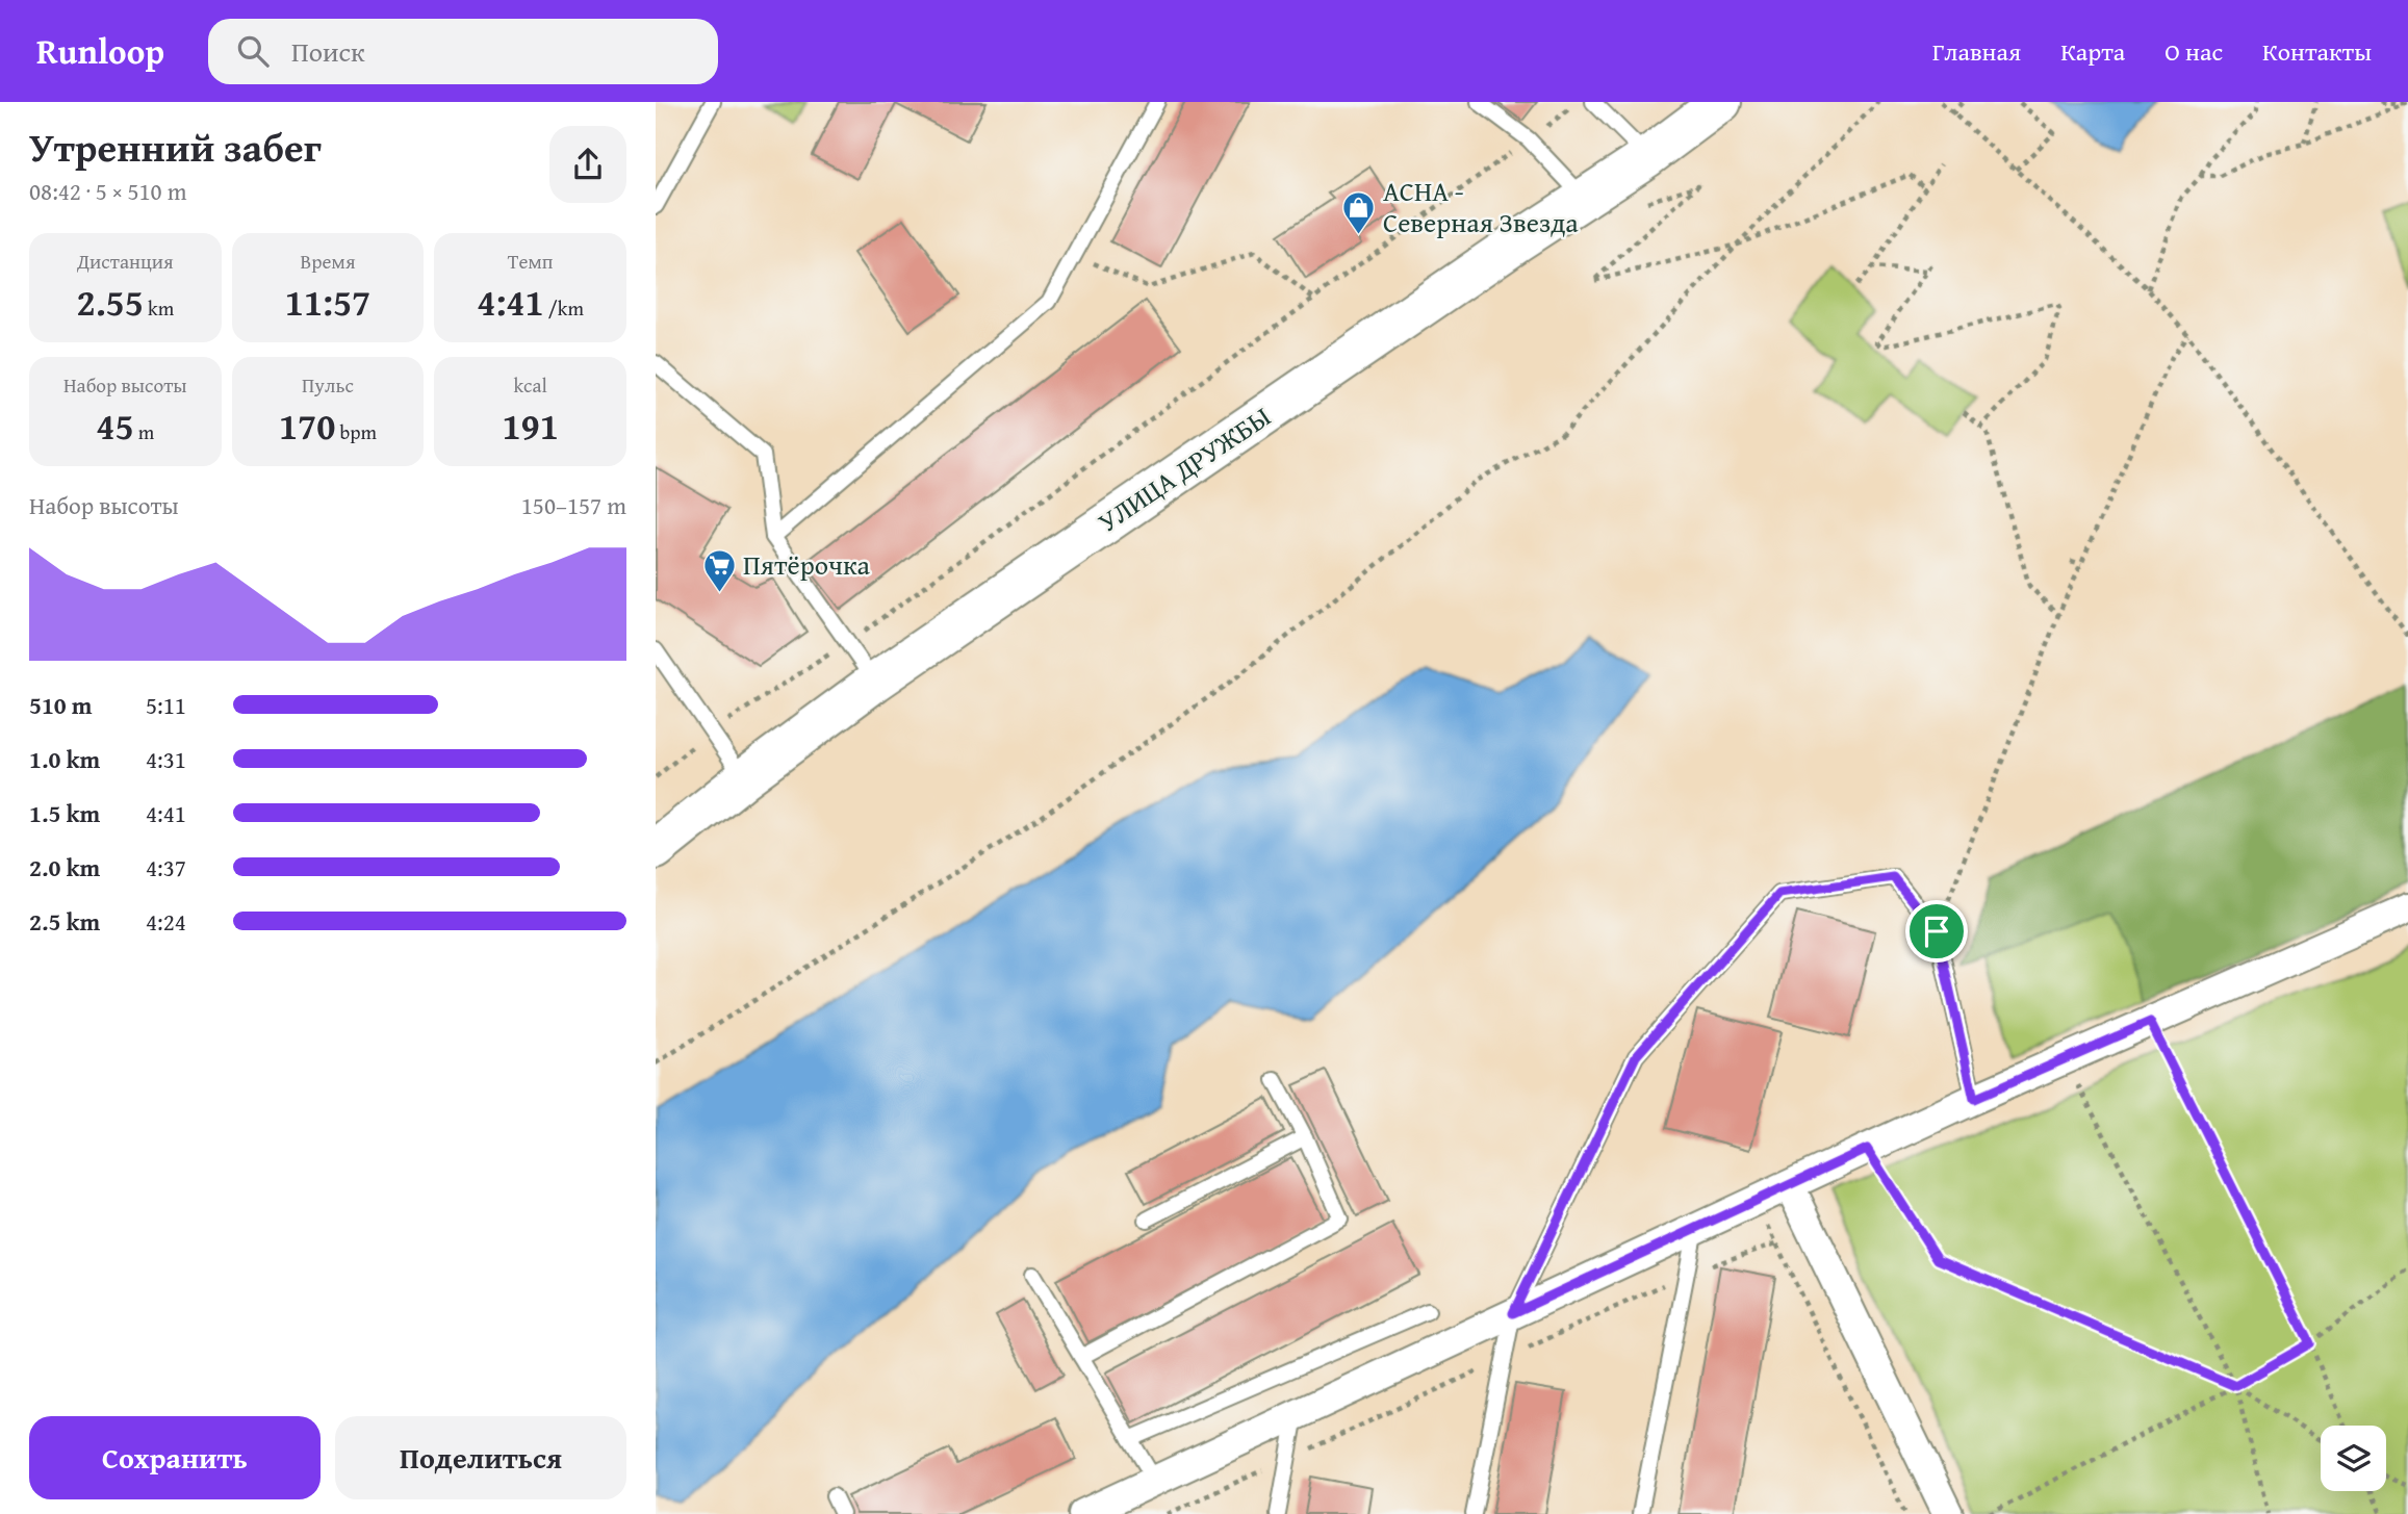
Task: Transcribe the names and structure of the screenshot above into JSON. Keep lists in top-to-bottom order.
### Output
{
  "streets": {
    "street": ["УЛИЦА ДРУЖБЫ"]
  },
  "places": {
    "shop": ["АСНА - Северная Звезда"],
    "supermarket": ["Пятёрочка"]
  },
  "page": {
    "header": "Runloop",
    "search": "Поиск",
    "nav": [
      "Главная",
      "Карта",
      "О нас",
      "Контакты"
    ],
    "heading": ["Утренний забег", "08:42 · 5 × 510 m"],
    "stats": [
      ["Дистанция", "2.55 km"],
      ["Время", "11:57"],
      ["Темп", "4:41 /km"],
      ["Набор высоты", "45 m"],
      ["Пульс", "170 bpm"],
      ["kcal", "191"]
    ],
    "chart": ["Набор высоты", "150–157 m"],
    "list": [
      {
        "name": "510 m",
        "note": "5:11"
      },
      {
        "name": "1.0 km",
        "note": "4:31"
      },
      {
        "name": "1.5 km",
        "note": "4:41"
      },
      {
        "name": "2.0 km",
        "note": "4:37"
      },
      {
        "name": "2.5 km",
        "note": "4:24"
      }
    ],
    "buttons": ["Сохранить", "Поделиться"]
  }
}
